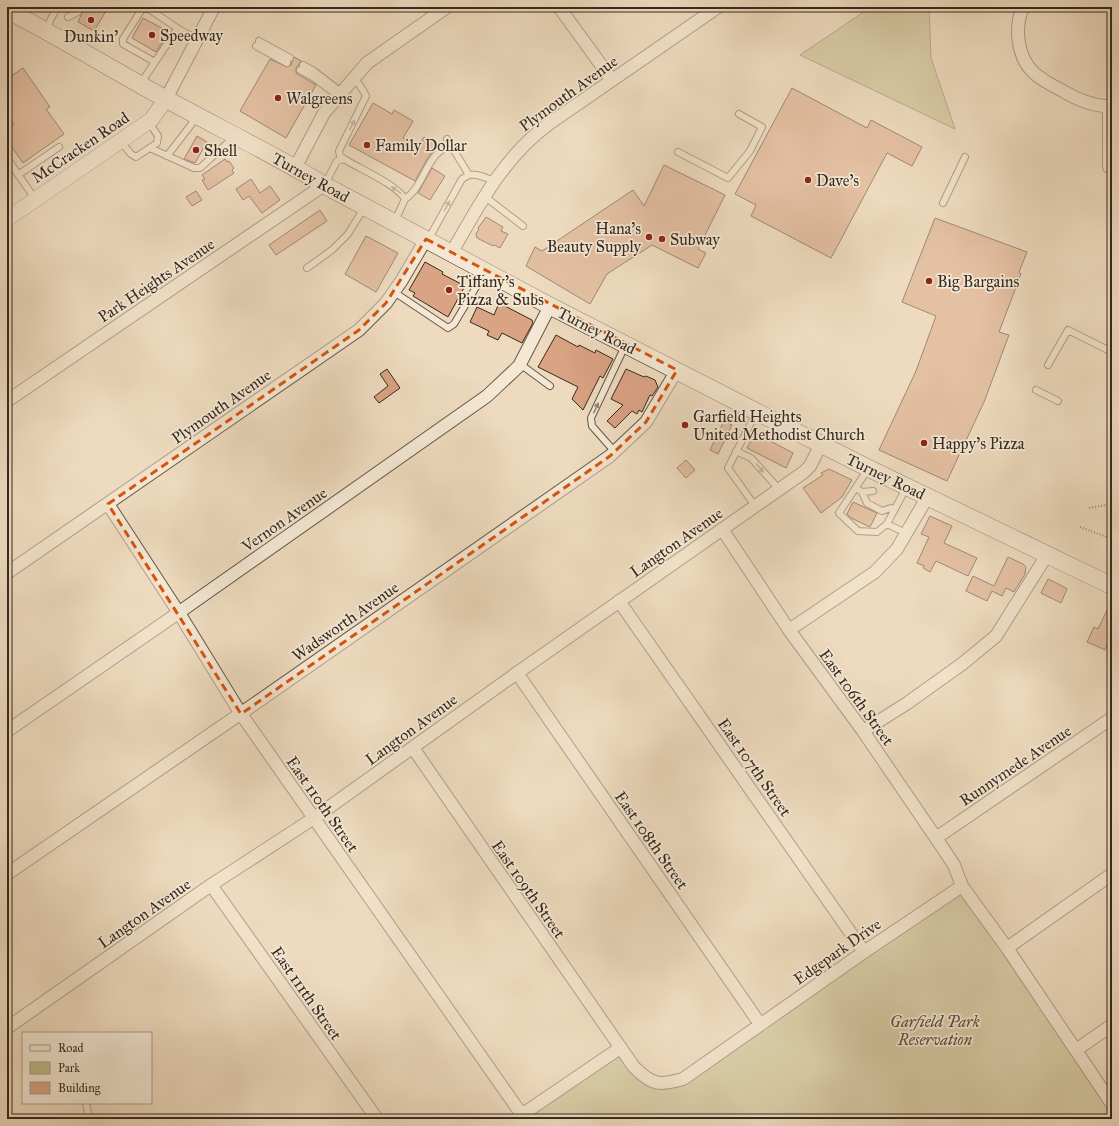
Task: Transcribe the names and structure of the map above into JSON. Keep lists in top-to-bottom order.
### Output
{
  "streets": {
    "main road": ["Turney Road"],
    "street": [
      "Plymouth Avenue",
      "McCracken Road",
      "Park Heights Avenue",
      "Vernon Avenue",
      "Langton Avenue",
      "Wadsworth Avenue",
      "East 106th Street",
      "Runnymede Avenue",
      "East 107th Street",
      "East 110th Street",
      "East 108th Street",
      "East 109th Street",
      "Edgepark Drive",
      "East 111th Street"
    ]
  },
  "crossings": [
    ["Plymouth Avenue", "Turney Road"],
    ["Plymouth Avenue", "East 110th Street"],
    ["McCracken Road", "Turney Road"],
    ["Turney Road", "Park Heights Avenue"],
    ["Turney Road", "Vernon Avenue"],
    ["Turney Road", "Langton Avenue"],
    ["Turney Road", "Wadsworth Avenue"],
    ["Vernon Avenue", "East 110th Street"],
    ["Langton Avenue", "East 106th Street"],
    ["Langton Avenue", "East 107th Street"],
    ["Langton Avenue", "East 110th Street"],
    ["Langton Avenue", "East 108th Street"],
    ["Langton Avenue", "East 109th Street"],
    ["Langton Avenue", "East 111th Street"],
    ["Wadsworth Avenue", "East 110th Street"],
    ["East 106th Street", "Runnymede Avenue"],
    ["East 106th Street", "Edgepark Drive"],
    ["East 107th Street", "Edgepark Drive"],
    ["East 108th Street", "Edgepark Drive"],
    ["East 109th Street", "Edgepark Drive"]
  ],
  "parks": ["Garfield Park Reservation"],
  "places": [
    "Dunkin'",
    "Speedway",
    "Walgreens",
    "Family Dollar",
    "Shell",
    "Dave's",
    "Hana's Beauty Supply",
    "Subway",
    "Big Bargains",
    "Tiffany’s Pizza & Subs",
    "Garfield Heights United Methodist Church",
    "Happy's Pizza"
  ],
  "legend": ["Road", "Park", "Building"]
}
